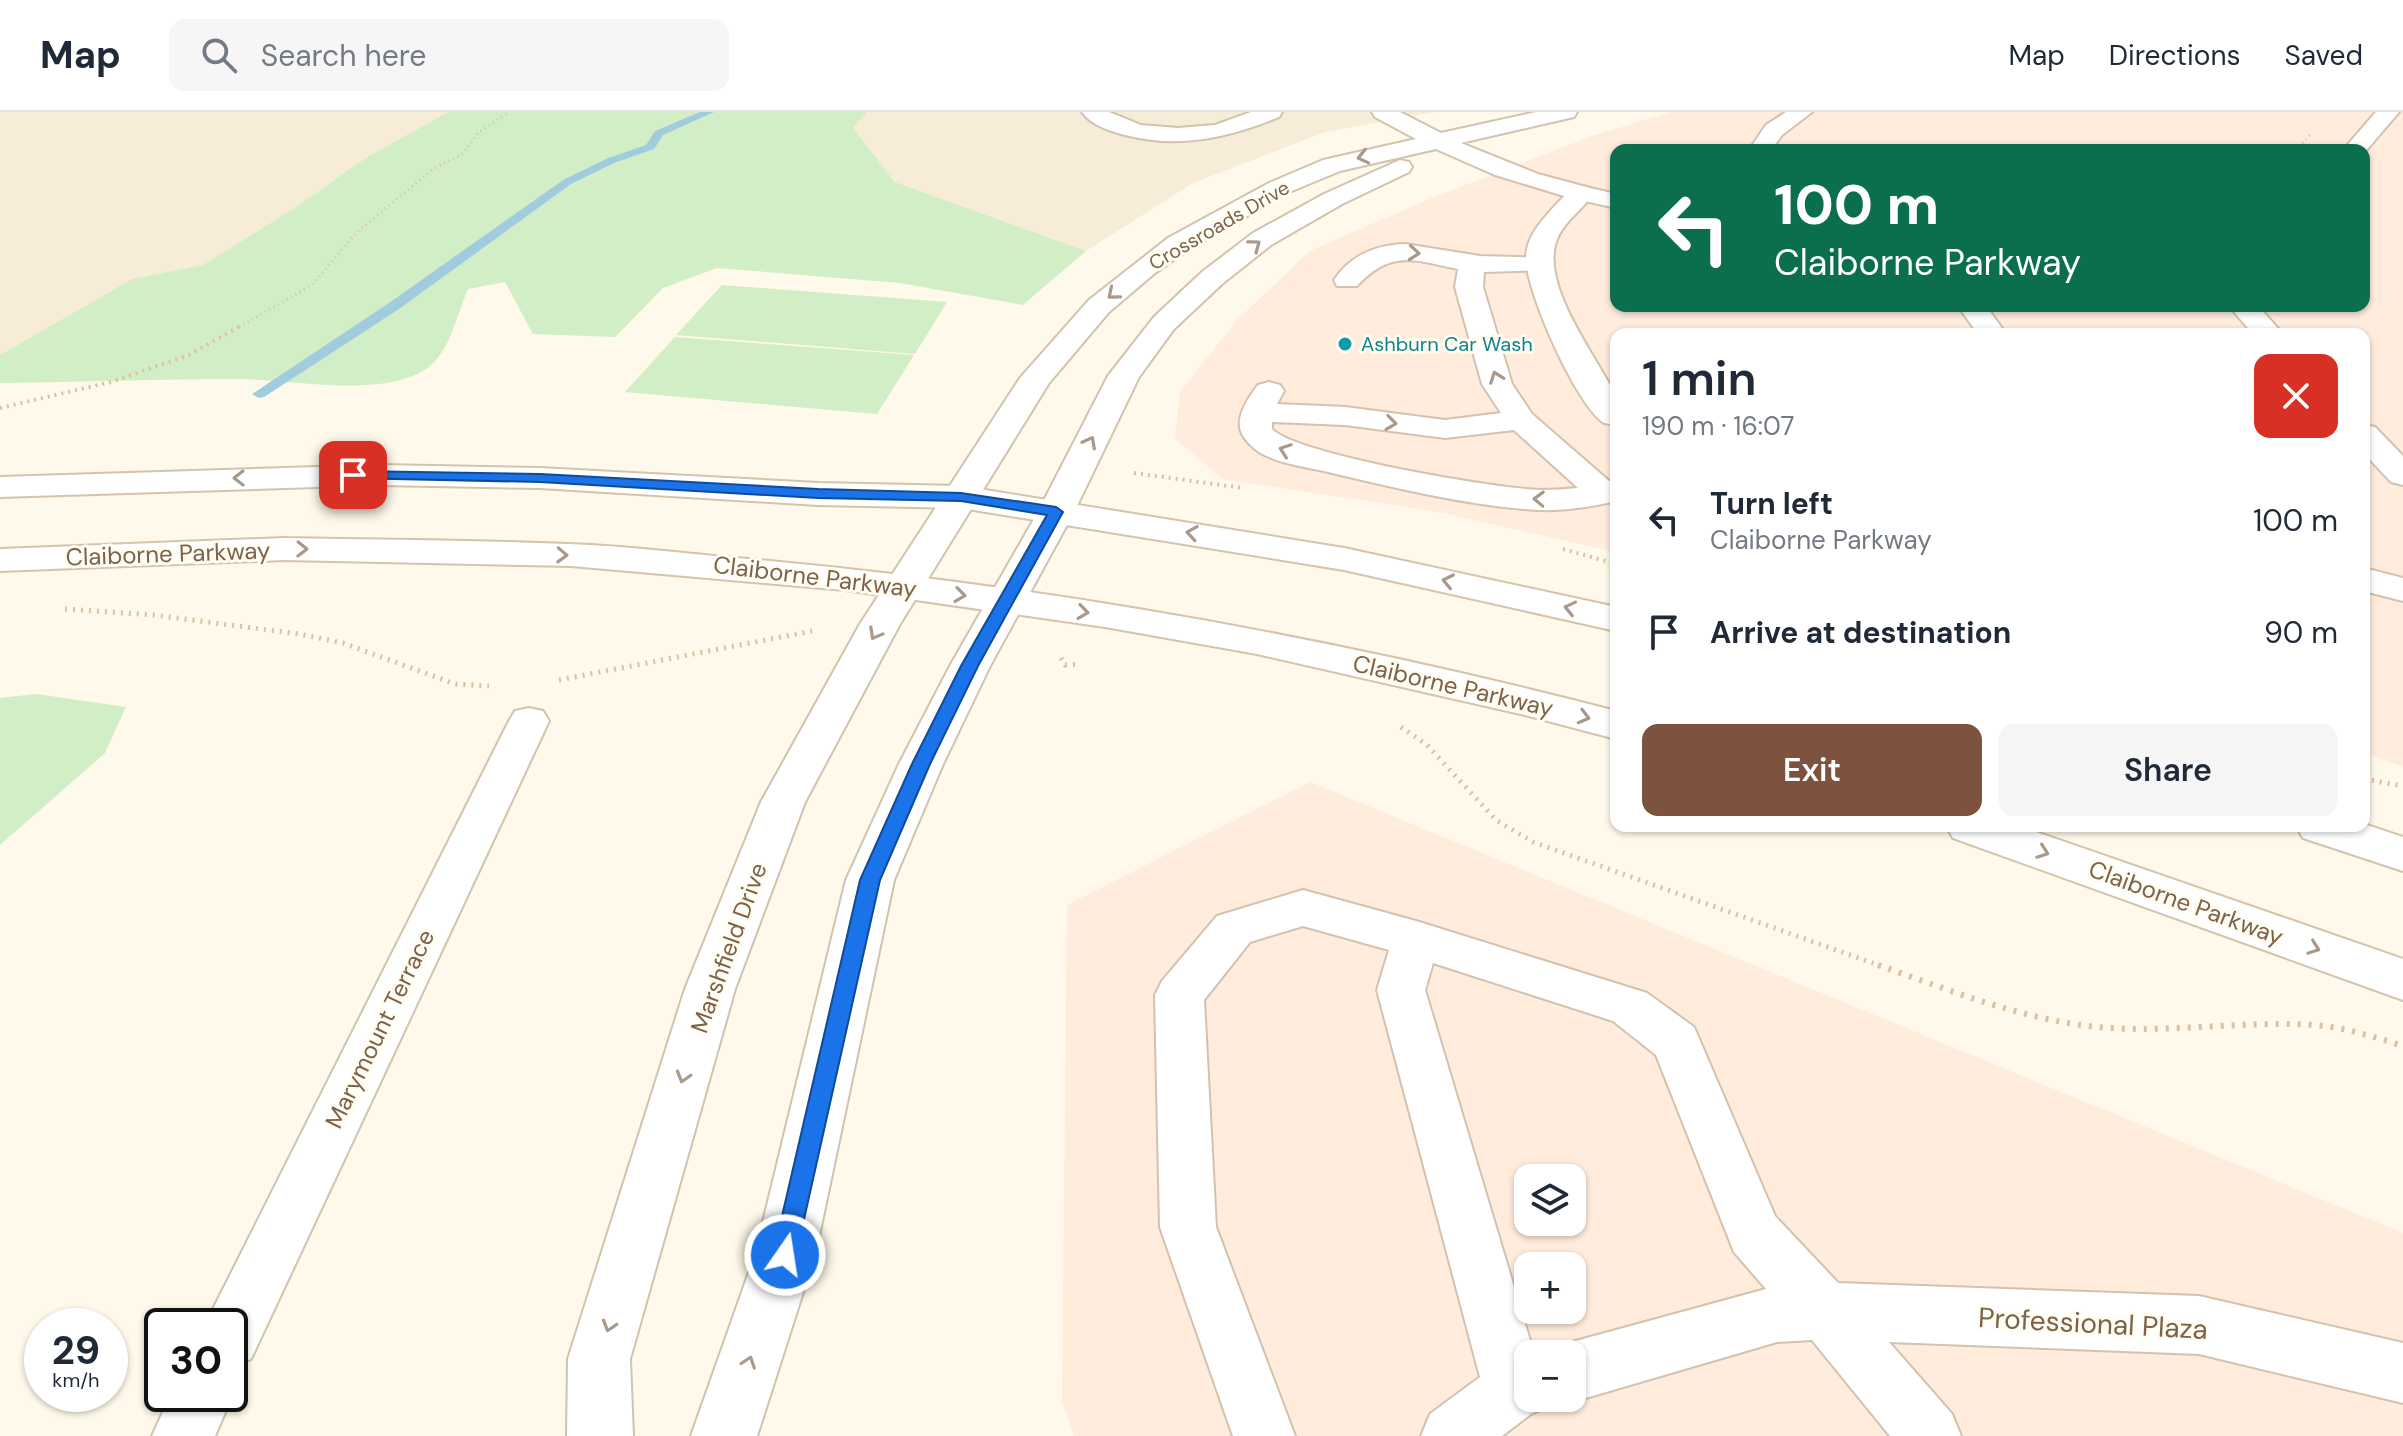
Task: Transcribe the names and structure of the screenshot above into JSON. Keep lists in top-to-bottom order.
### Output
{
  "streets": {
    "street": ["Crossroads Drive", "Claiborne Parkway", "Marshfield Drive"],
    "lane": ["Marymount Terrace", "Professional Plaza"]
  },
  "crossings": [
    ["Crossroads Drive", "Marshfield Drive"],
    ["Claiborne Parkway", "Marshfield Drive"]
  ],
  "places": ["Ashburn Car Wash"],
  "page": {
    "header": "Map",
    "search": "Search here",
    "nav": ["Map", "Directions", "Saved"],
    "turn": ["100 m", "Claiborne Parkway"],
    "heading": ["1 min", "190 m · 16:07"],
    "list": [
      {
        "name": "Turn left",
        "note": "Claiborne Parkway",
        "value": "100 m"
      },
      {
        "name": "Arrive at destination",
        "value": "90 m"
      }
    ],
    "buttons": ["Exit", "Share"],
    "map_buttons": ["+", "−"],
    "speed": "29 km/h",
    "limit": "30"
  }
}
